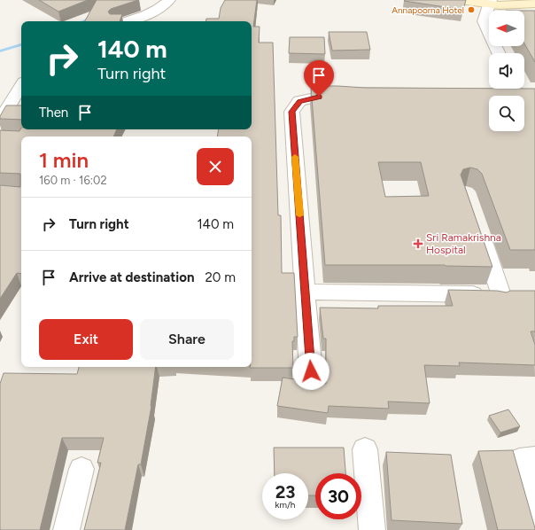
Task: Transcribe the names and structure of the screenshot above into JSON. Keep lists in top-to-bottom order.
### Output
{
  "places": {
    "other": ["Annapoorna Hotel"],
    "health": ["Sri Ramakrishna Hospital"]
  },
  "north": "left",
  "page": {
    "turn": ["140 m", "Turn right"],
    "then": "Then",
    "heading": ["1 min", "160 m · 16:02"],
    "list": [
      {
        "name": "Turn right",
        "value": "140 m"
      },
      {
        "name": "Arrive at destination",
        "value": "20 m"
      }
    ],
    "buttons": ["Exit", "Share"],
    "speed": "23 km/h",
    "limit": "30"
  }
}
